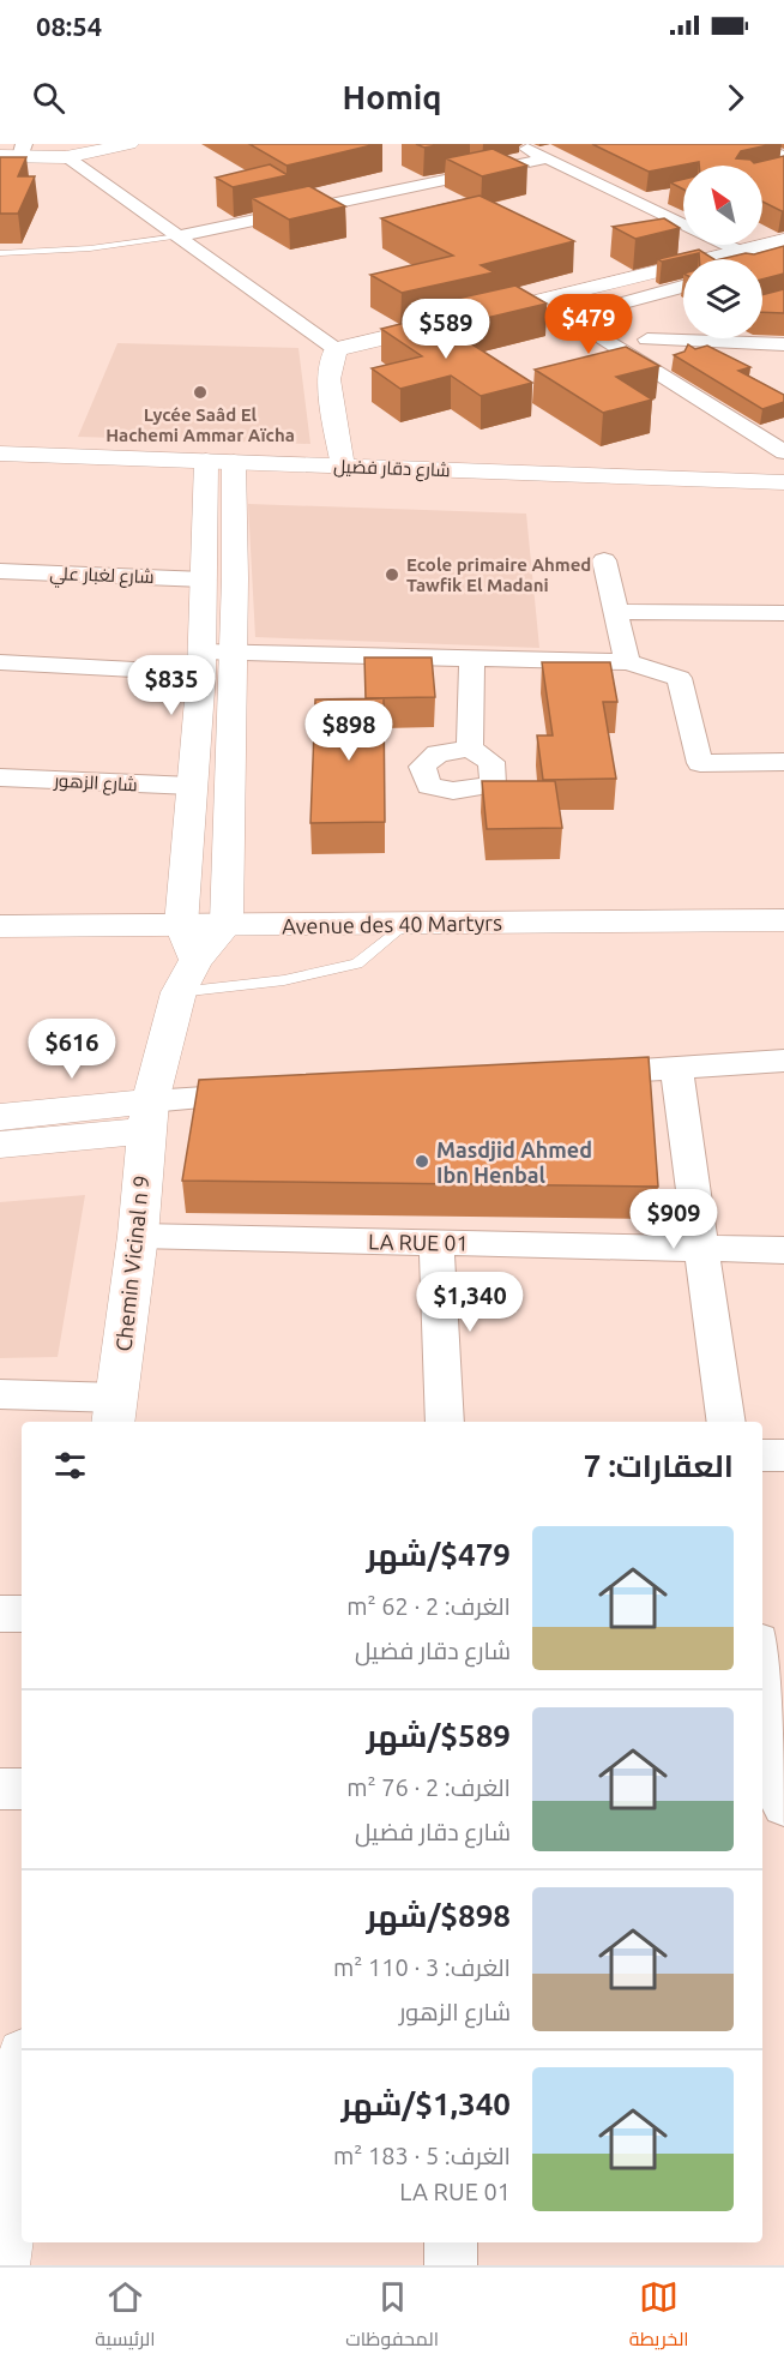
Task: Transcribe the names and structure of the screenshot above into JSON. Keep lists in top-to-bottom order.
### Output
{
  "streets": {
    "street": [
      "شارع دقار فضيل",
      "شارع لغبار علي",
      "شارع الزهور",
      "Avenue des 40 Martyrs",
      "LA RUE 01",
      "Chemin Vicinal n 9"
    ]
  },
  "crossings": [
    ["Avenue des 40 Martyrs", "Chemin Vicinal n 9"],
    ["LA RUE 01", "Chemin Vicinal n 9"]
  ],
  "places": ["Lycée Saâd El Hachemi Ammar Aïcha", "Ecole primaire Ahmed Tawfik El Madani", "Masdjid Ahmed Ibn Henbal"],
  "north": "top left",
  "page": {
    "status": "08:54",
    "header": "Homiq",
    "price": [
      "$479",
      "$589",
      "$835",
      "$898",
      "$616",
      "$909",
      "$1,340"
    ],
    "heading": "العقارات: 7",
    "list": [
      {
        "name": "$479/شهر",
        "note": "الغرف: 2 · 62 m² · شارع دقار فضيل"
      },
      {
        "name": "$589/شهر",
        "note": "الغرف: 2 · 76 m² · شارع دقار فضيل"
      },
      {
        "name": "$898/شهر",
        "note": "الغرف: 3 · 110 m² · شارع الزهور"
      },
      {
        "name": "$1,340/شهر",
        "note": "الغرف: 5 · 183 m² · LA RUE 01"
      }
    ],
    "tabs": ["الخريطة", "المحفوظات", "الرئيسية"]
  }
}
